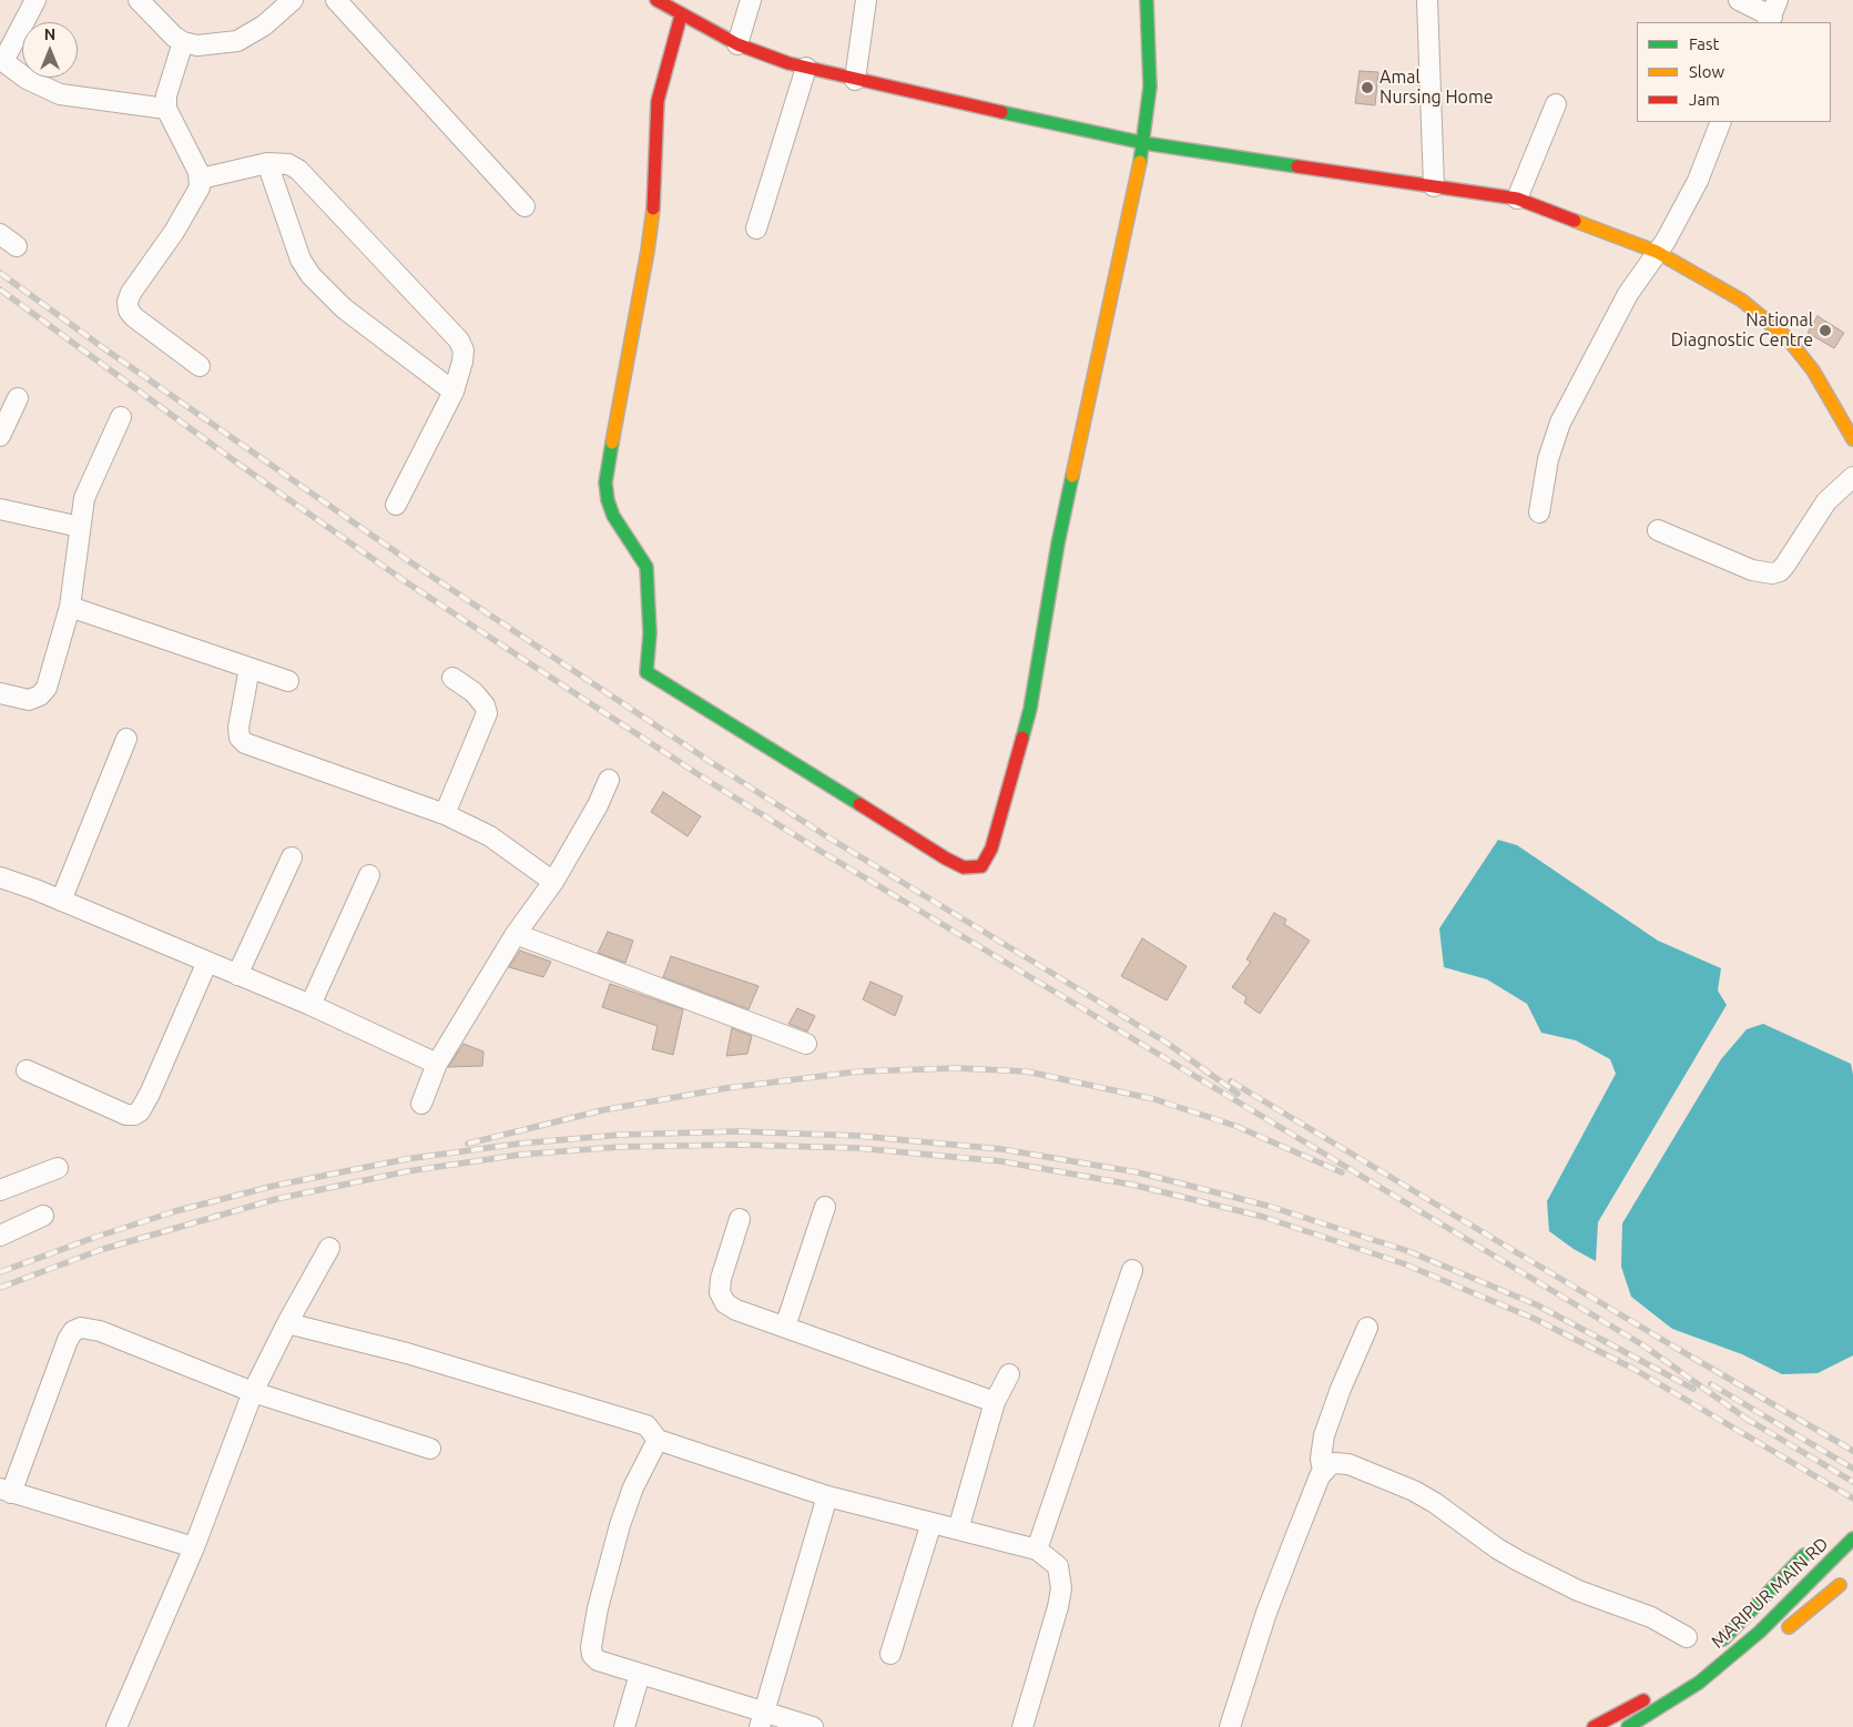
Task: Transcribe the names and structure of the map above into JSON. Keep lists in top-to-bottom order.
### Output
{
  "streets": {
    "street": ["MARIPUR MAIN RD"]
  },
  "places": ["Amal Nursing Home", "National Diagnostic Centre"],
  "legend": ["Fast", "Slow", "Jam"],
  "north": "top"
}
